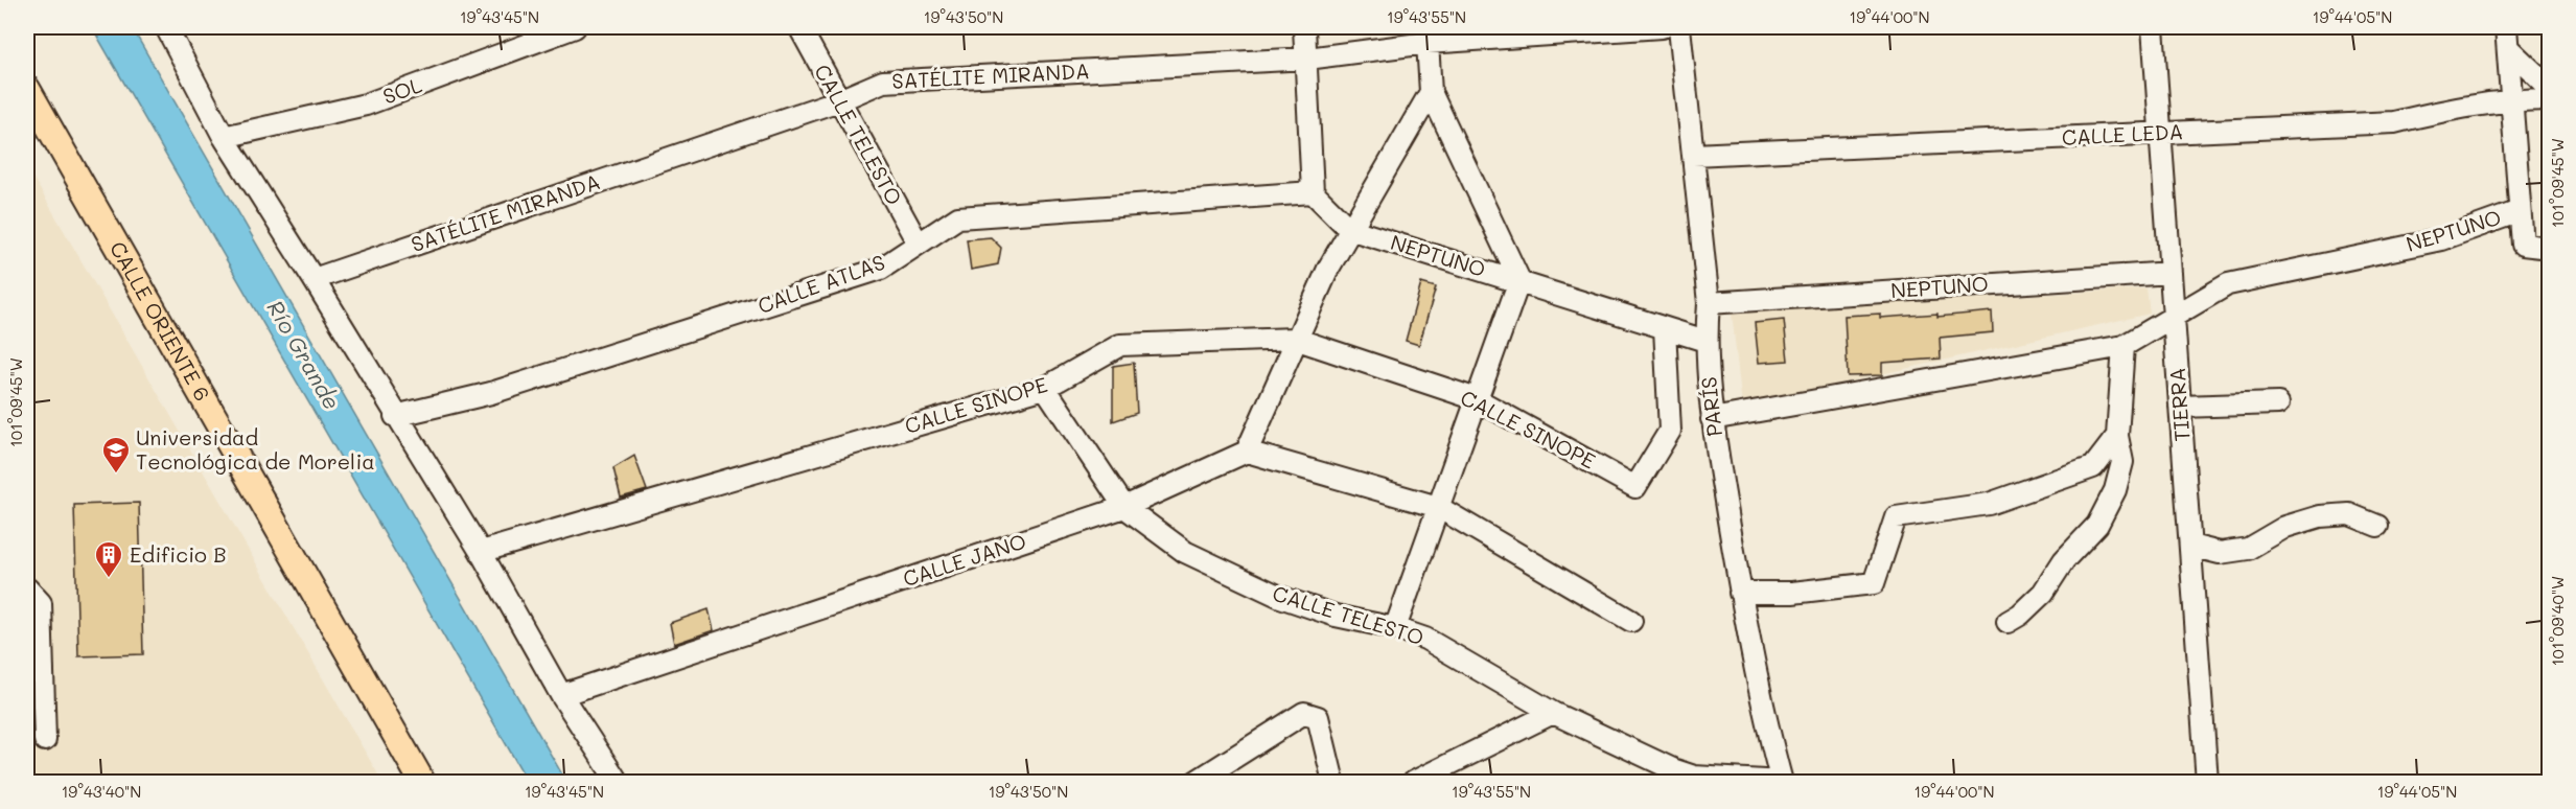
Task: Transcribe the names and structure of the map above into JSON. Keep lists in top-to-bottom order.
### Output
{
  "streets": {
    "main road": ["CALLE ORIENTE 6"],
    "street": [
      "SATÉLITE MIRANDA",
      "SOL",
      "CALLE TELESTO",
      "CALLE LEDA",
      "NEPTUNO",
      "CALLE ATLAS",
      "TIERRA",
      "CALLE SINOPE",
      "PARÍS",
      "CALLE JANO"
    ]
  },
  "crossings": [
    ["SATÉLITE MIRANDA", "CALLE TELESTO"],
    ["CALLE TELESTO", "CALLE ATLAS"],
    ["CALLE TELESTO", "CALLE SINOPE"],
    ["CALLE TELESTO", "PARÍS"],
    ["CALLE TELESTO", "CALLE JANO"],
    ["CALLE LEDA", "NEPTUNO"],
    ["CALLE LEDA", "TIERRA"],
    ["CALLE LEDA", "PARÍS"],
    ["NEPTUNO", "TIERRA"],
    ["NEPTUNO", "CALLE SINOPE"],
    ["NEPTUNO", "PARÍS"]
  ],
  "water": ["Río Grande"],
  "places": {
    "school or university": ["Universidad Tecnológica de Morelia"],
    "building": ["Edificio B"]
  },
  "coordinates": [
    "19°43'45\"N",
    "19°43'50\"N",
    "19°43'55\"N",
    "19°44'00\"N",
    "19°44'05\"N",
    "101°09'45\"W",
    "101°09'40\"W",
    "19°43'40\"N"
  ]
}
